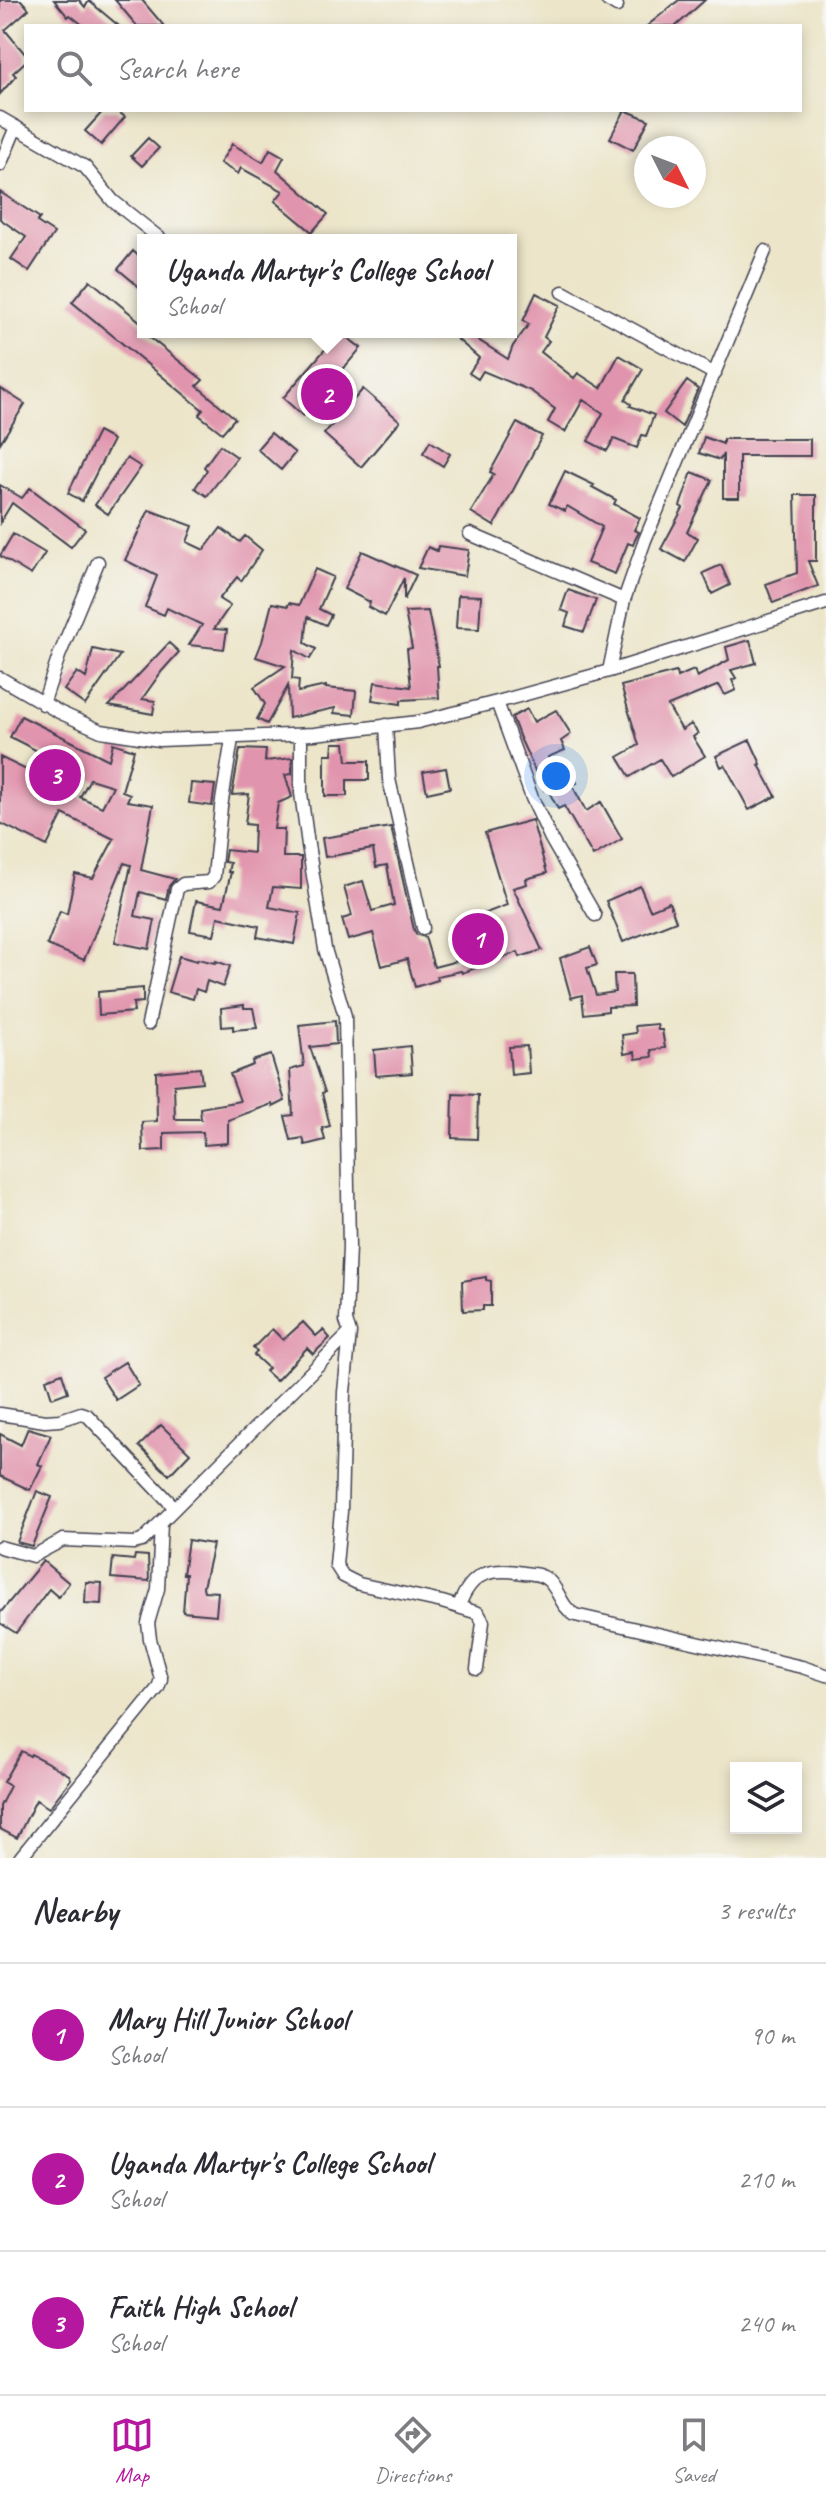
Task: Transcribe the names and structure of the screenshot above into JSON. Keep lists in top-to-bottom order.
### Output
{
  "north": "bottom right",
  "page": {
    "search": "Search here",
    "popup": ["Uganda Martyr's College School", "School"],
    "pins": ["2", "3", "1"],
    "heading": ["Nearby", "3 results"],
    "list": [
      {
        "mark": "1",
        "name": "Mary Hill Junior School",
        "note": "School",
        "value": "90 m"
      },
      {
        "mark": "2",
        "name": "Uganda Martyr's College School",
        "note": "School",
        "value": "210 m"
      },
      {
        "mark": "3",
        "name": "Faith High School",
        "note": "School",
        "value": "240 m"
      }
    ],
    "nav": ["Map", "Directions", "Saved"]
  }
}
